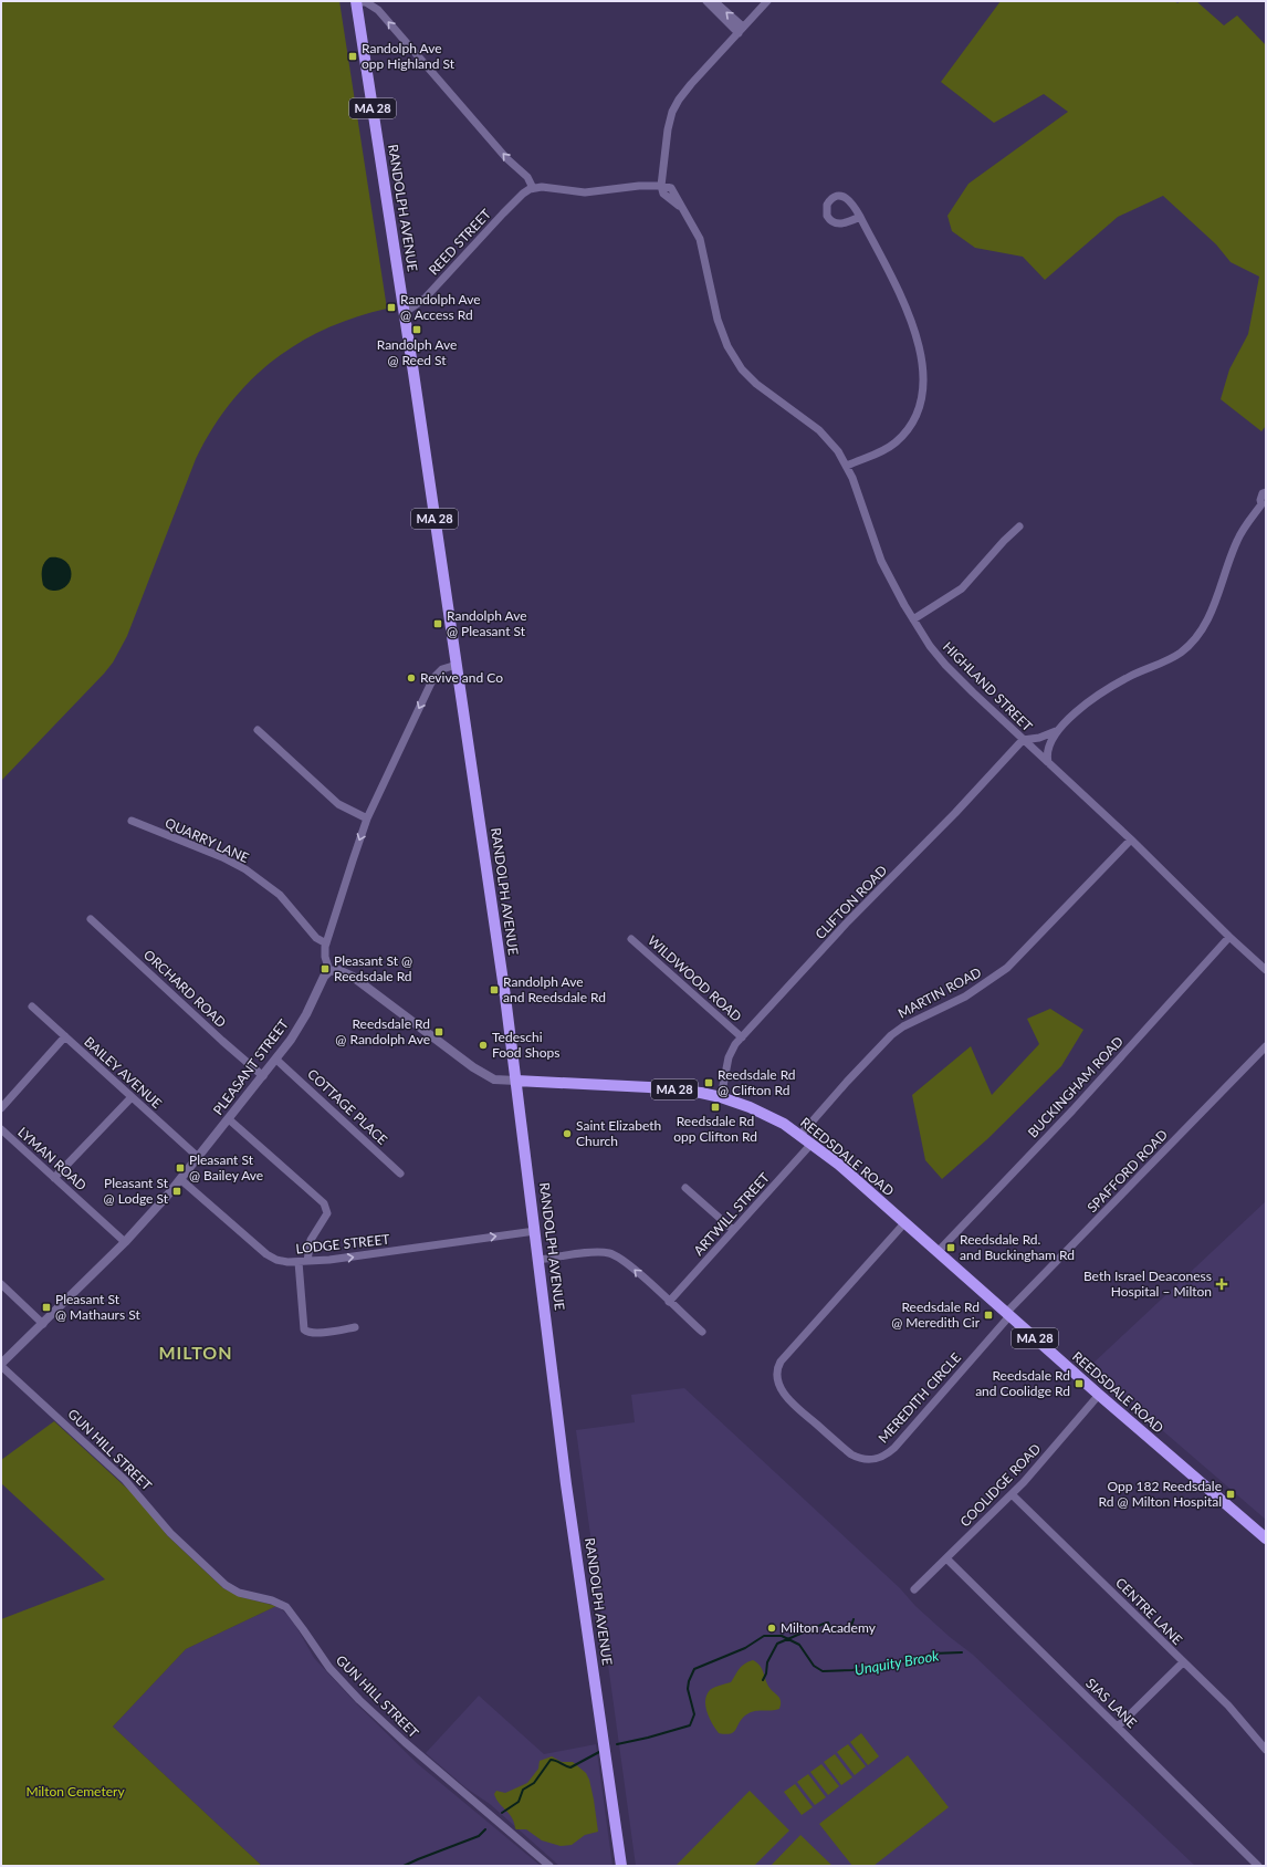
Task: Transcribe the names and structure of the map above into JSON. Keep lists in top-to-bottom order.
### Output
{
  "streets": {
    "main road": ["MA 28", "RANDOLPH AVENUE", "REEDSDALE ROAD"],
    "street": [
      "REED STREET",
      "HIGHLAND STREET",
      "QUARRY LANE",
      "CLIFTON ROAD",
      "WILDWOOD ROAD",
      "ORCHARD ROAD",
      "MARTIN ROAD",
      "PLEASANT STREET",
      "BAILEY AVENUE",
      "BUCKINGHAM ROAD",
      "COTTAGE PLACE",
      "LYMAN ROAD",
      "SPAFFORD ROAD",
      "ARTWILL STREET",
      "LODGE STREET",
      "MEREDITH CIRCLE",
      "GUN HILL STREET",
      "COOLIDGE ROAD",
      "CENTRE LANE",
      "SIAS LANE"
    ]
  },
  "crossings": [
    ["RANDOLPH AVENUE", "REED STREET"],
    ["RANDOLPH AVENUE", "REEDSDALE ROAD"],
    ["RANDOLPH AVENUE", "LODGE STREET"],
    ["HIGHLAND STREET", "CLIFTON ROAD"],
    ["HIGHLAND STREET", "MARTIN ROAD"],
    ["HIGHLAND STREET", "BUCKINGHAM ROAD"],
    ["CLIFTON ROAD", "WILDWOOD ROAD"],
    ["CLIFTON ROAD", "REEDSDALE ROAD"],
    ["ORCHARD ROAD", "PLEASANT STREET"],
    ["MARTIN ROAD", "REEDSDALE ROAD"],
    ["PLEASANT STREET", "BAILEY AVENUE"],
    ["PLEASANT STREET", "COTTAGE PLACE"],
    ["PLEASANT STREET", "REEDSDALE ROAD"],
    ["PLEASANT STREET", "LYMAN ROAD"],
    ["PLEASANT STREET", "LODGE STREET"],
    ["PLEASANT STREET", "GUN HILL STREET"],
    ["BUCKINGHAM ROAD", "REEDSDALE ROAD"],
    ["REEDSDALE ROAD", "SPAFFORD ROAD"],
    ["REEDSDALE ROAD", "ARTWILL STREET"],
    ["REEDSDALE ROAD", "MEREDITH CIRCLE"],
    ["REEDSDALE ROAD", "COOLIDGE ROAD"],
    ["SPAFFORD ROAD", "MEREDITH CIRCLE"],
    ["COOLIDGE ROAD", "CENTRE LANE"],
    ["COOLIDGE ROAD", "SIAS LANE"]
  ],
  "one_way": ["LODGE STREET"],
  "districts": ["MILTON"],
  "water": ["Unquity Brook"],
  "parks": ["Milton Cemetery"],
  "places": {
    "transit": [
      "Randolph Ave opp Highland St",
      "Randolph Ave @ Access Rd",
      "Randolph Ave @ Reed St",
      "Randolph Ave @ Pleasant St",
      "Pleasant St @ Reedsdale Rd",
      "Randolph Ave and Reedsdale Rd",
      "Reedsdale Rd @ Randolph Ave",
      "Reedsdale Rd @ Clifton Rd",
      "Reedsdale Rd opp Clifton Rd",
      "Pleasant St @ Bailey Ave",
      "Pleasant St @ Lodge St",
      "Reedsdale Rd. and Buckingham Rd",
      "Pleasant St @ Mathaurs St",
      "Reedsdale Rd @ Meredith Cir",
      "Reedsdale Rd and Coolidge Rd",
      "Opp 182 Reedsdale Rd @ Milton Hospital"
    ],
    "other": [
      "Revive and Co",
      "Tedeschi Food Shops",
      "Saint Elizabeth Church",
      "Milton Academy"
    ],
    "health": ["Beth Israel Deaconess Hospital – Milton"]
  }
}
